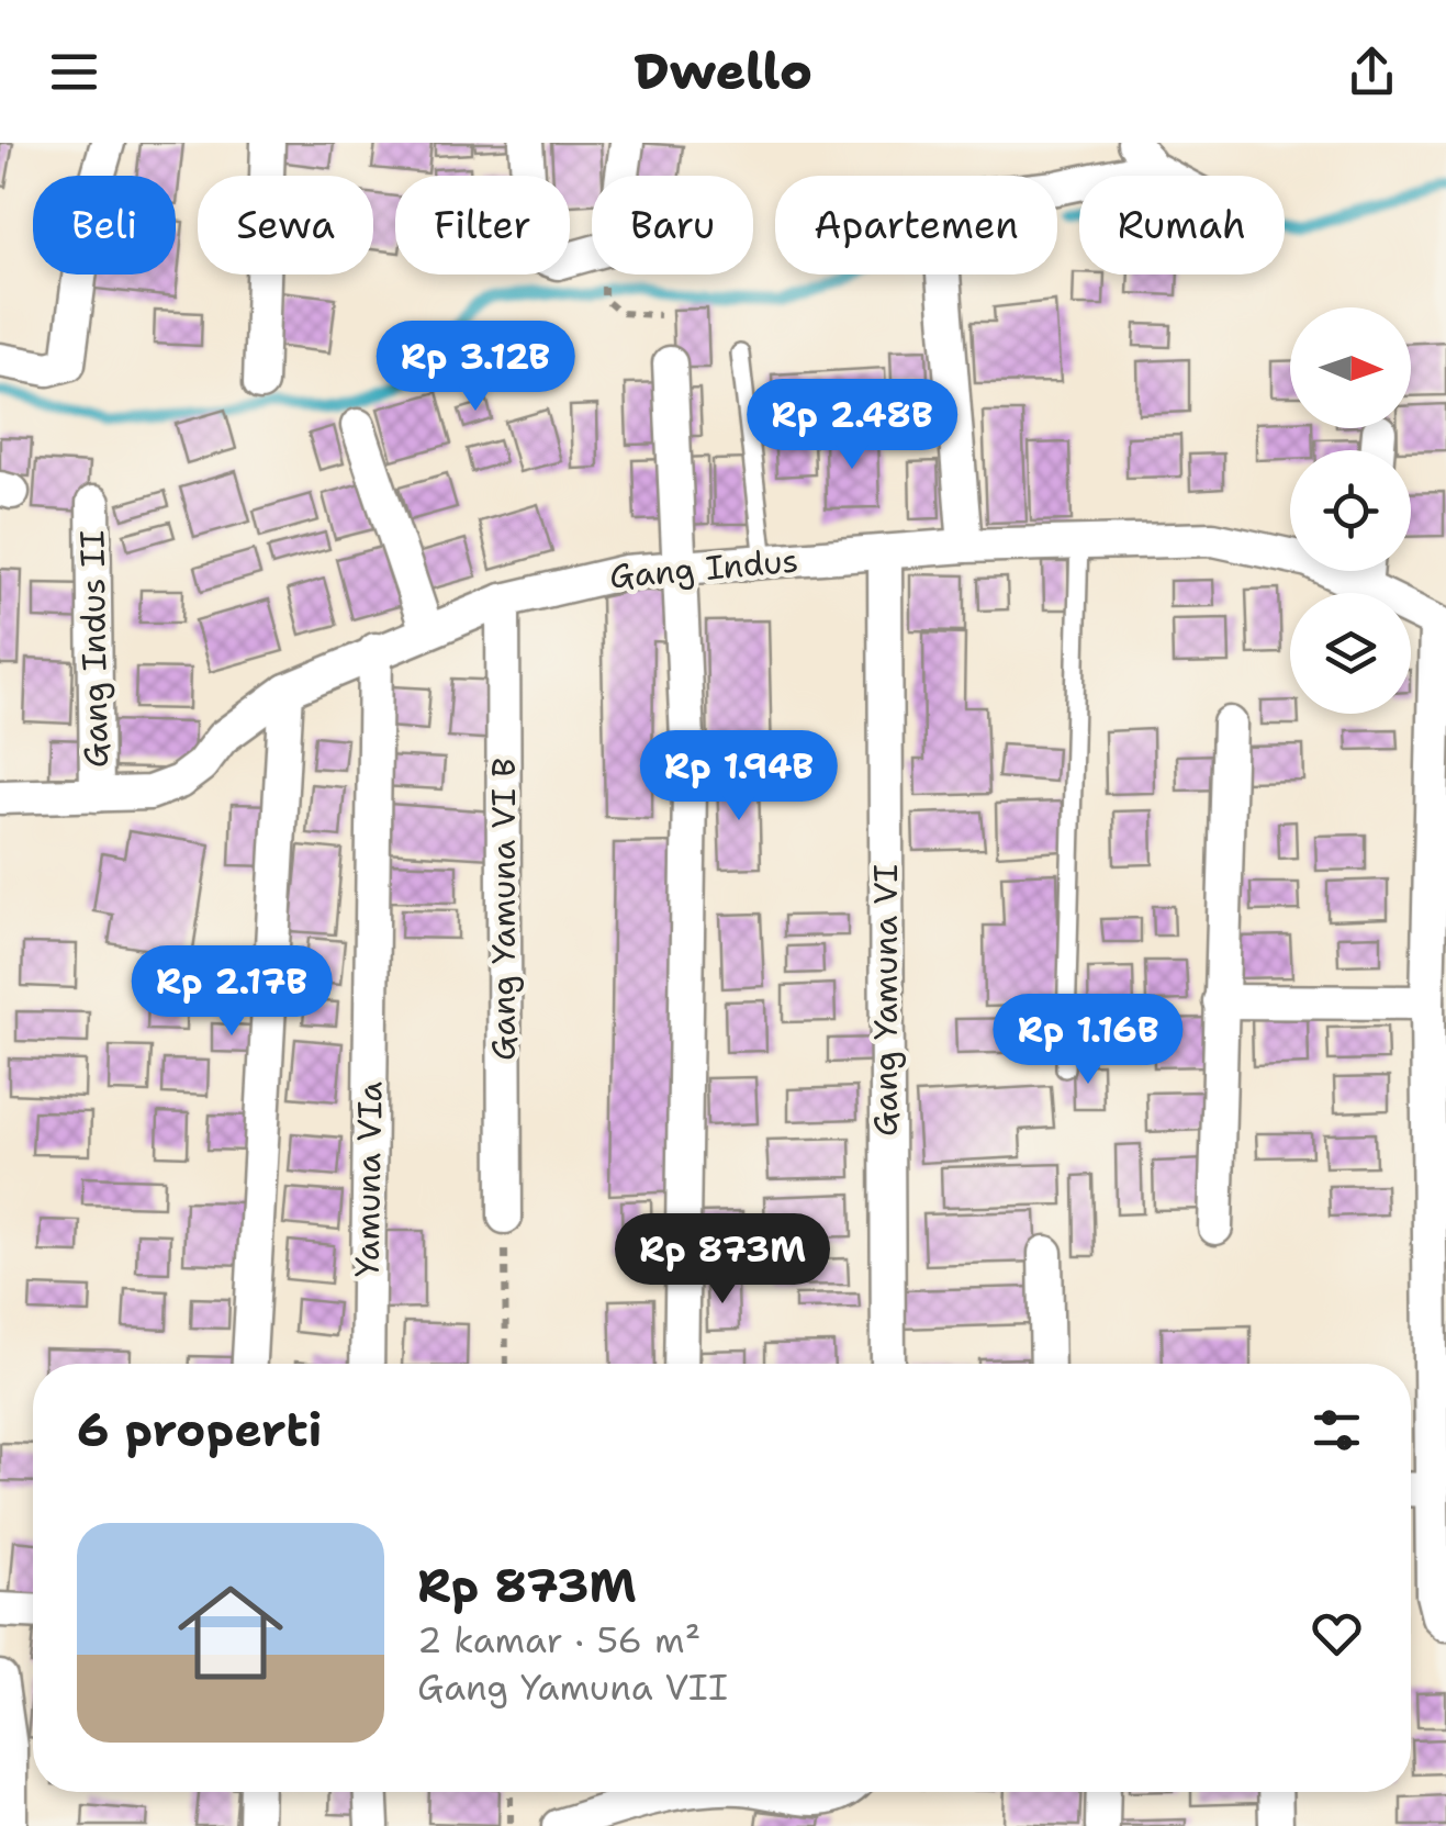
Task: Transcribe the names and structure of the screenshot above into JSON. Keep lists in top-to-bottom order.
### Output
{
  "streets": {
    "street": [
      "Gang Indus",
      "Gang Indus II",
      "Gang Yamuna VI B",
      "Gang Yamuna VI",
      "Yamuna VIa"
    ]
  },
  "crossings": [
    ["Gang Indus", "Gang Indus II"],
    ["Gang Indus", "Gang Yamuna VI B"],
    ["Gang Indus", "Gang Yamuna VI"],
    ["Gang Indus", "Yamuna VIa"]
  ],
  "north": "right",
  "page": {
    "header": "Dwello",
    "chip": [
      "Beli",
      "Sewa",
      "Filter",
      "Baru",
      "Apartemen",
      "Rumah"
    ],
    "price": [
      "Rp 3.12B",
      "Rp 2.48B",
      "Rp 1.94B",
      "Rp 2.17B",
      "Rp 1.16B",
      "Rp 873M"
    ],
    "heading": "6 properti",
    "list": [
      {
        "name": "Rp 873M",
        "note": "2 kamar · 56 m² · Gang Yamuna VII"
      }
    ]
  }
}
